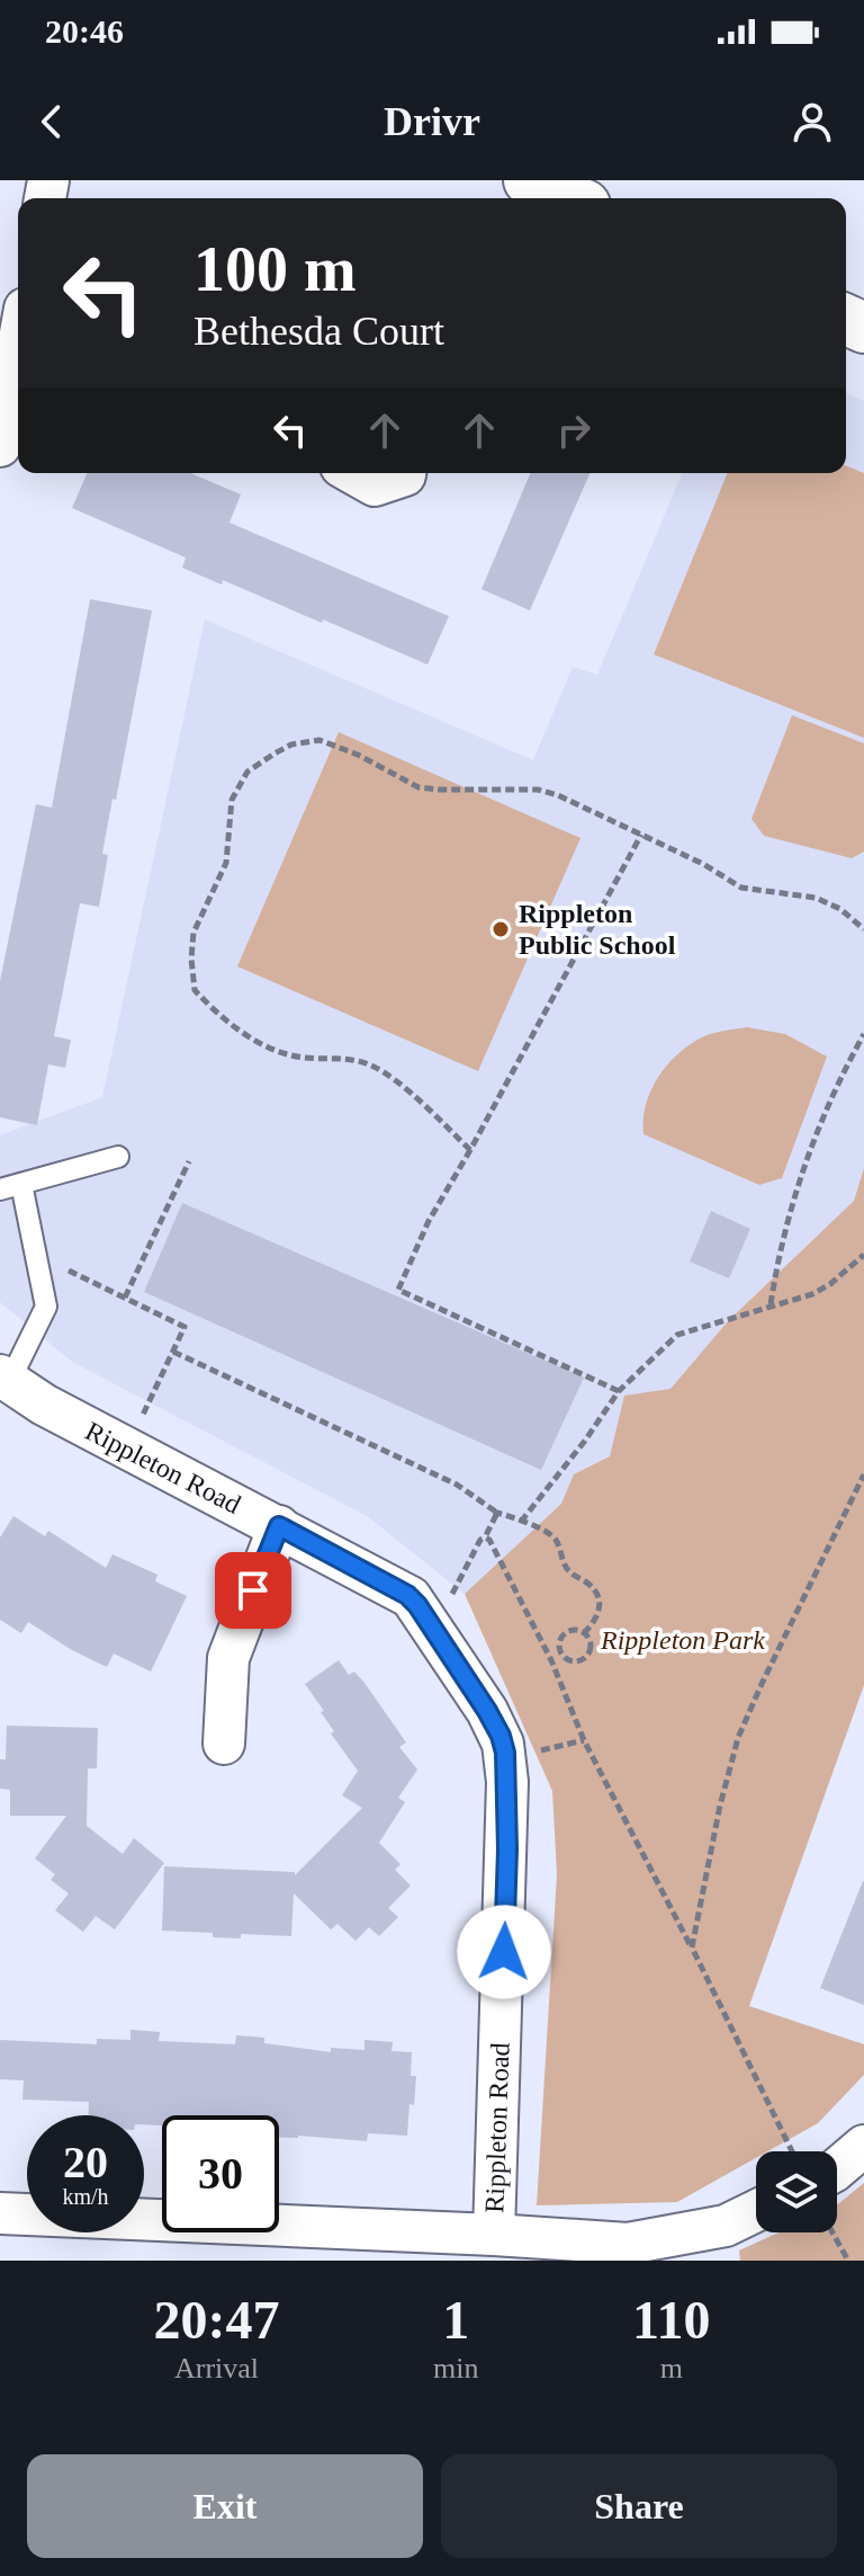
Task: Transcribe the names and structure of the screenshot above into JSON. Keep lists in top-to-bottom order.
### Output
{
  "streets": {
    "street": ["Rippleton Road"]
  },
  "parks": ["Rippleton Park"],
  "places": ["Rippleton Public School"],
  "page": {
    "status": "20:46",
    "header": "Drivr",
    "turn": ["100 m", "Bethesda Court"],
    "speed": "20 km/h",
    "limit": "30",
    "eta": [
      "20:47",
      "Arrival",
      "1",
      "min",
      "110",
      "m"
    ],
    "buttons": ["Exit", "Share"]
  }
}
